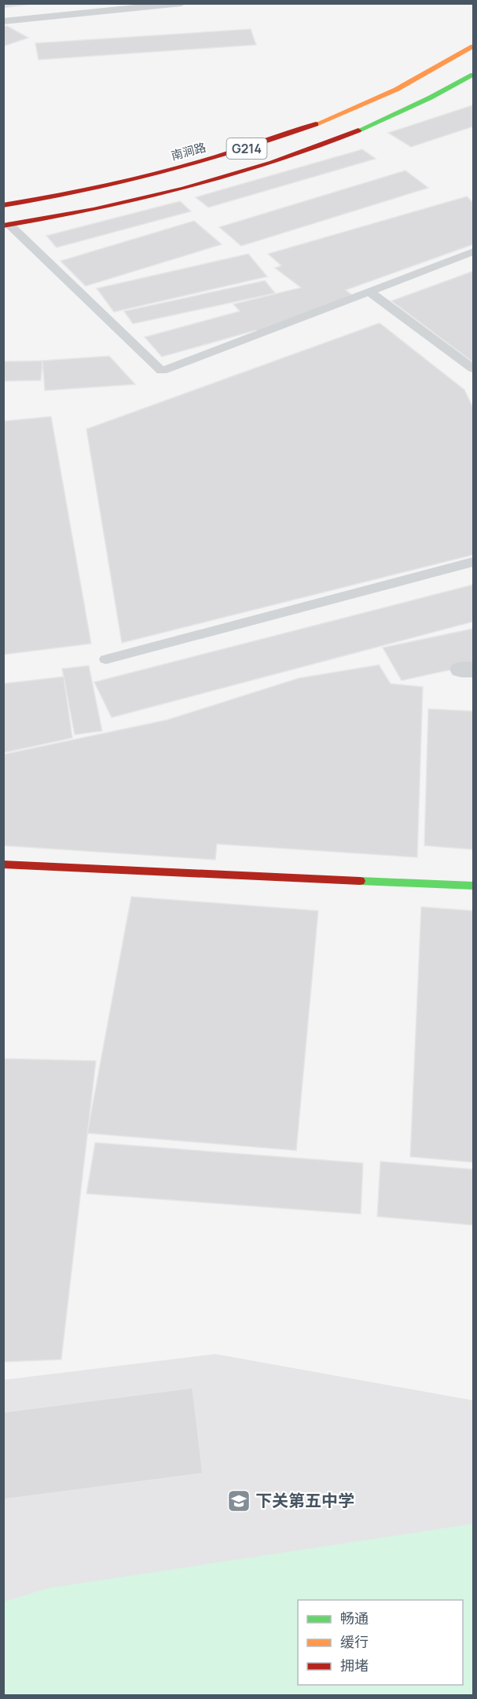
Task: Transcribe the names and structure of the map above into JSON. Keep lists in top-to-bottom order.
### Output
{
  "streets": {
    "main road": ["G214", "南涧路"]
  },
  "places": {
    "school or university": ["下关第五中学"]
  },
  "legend": ["畅通", "缓行", "拥堵"]
}
